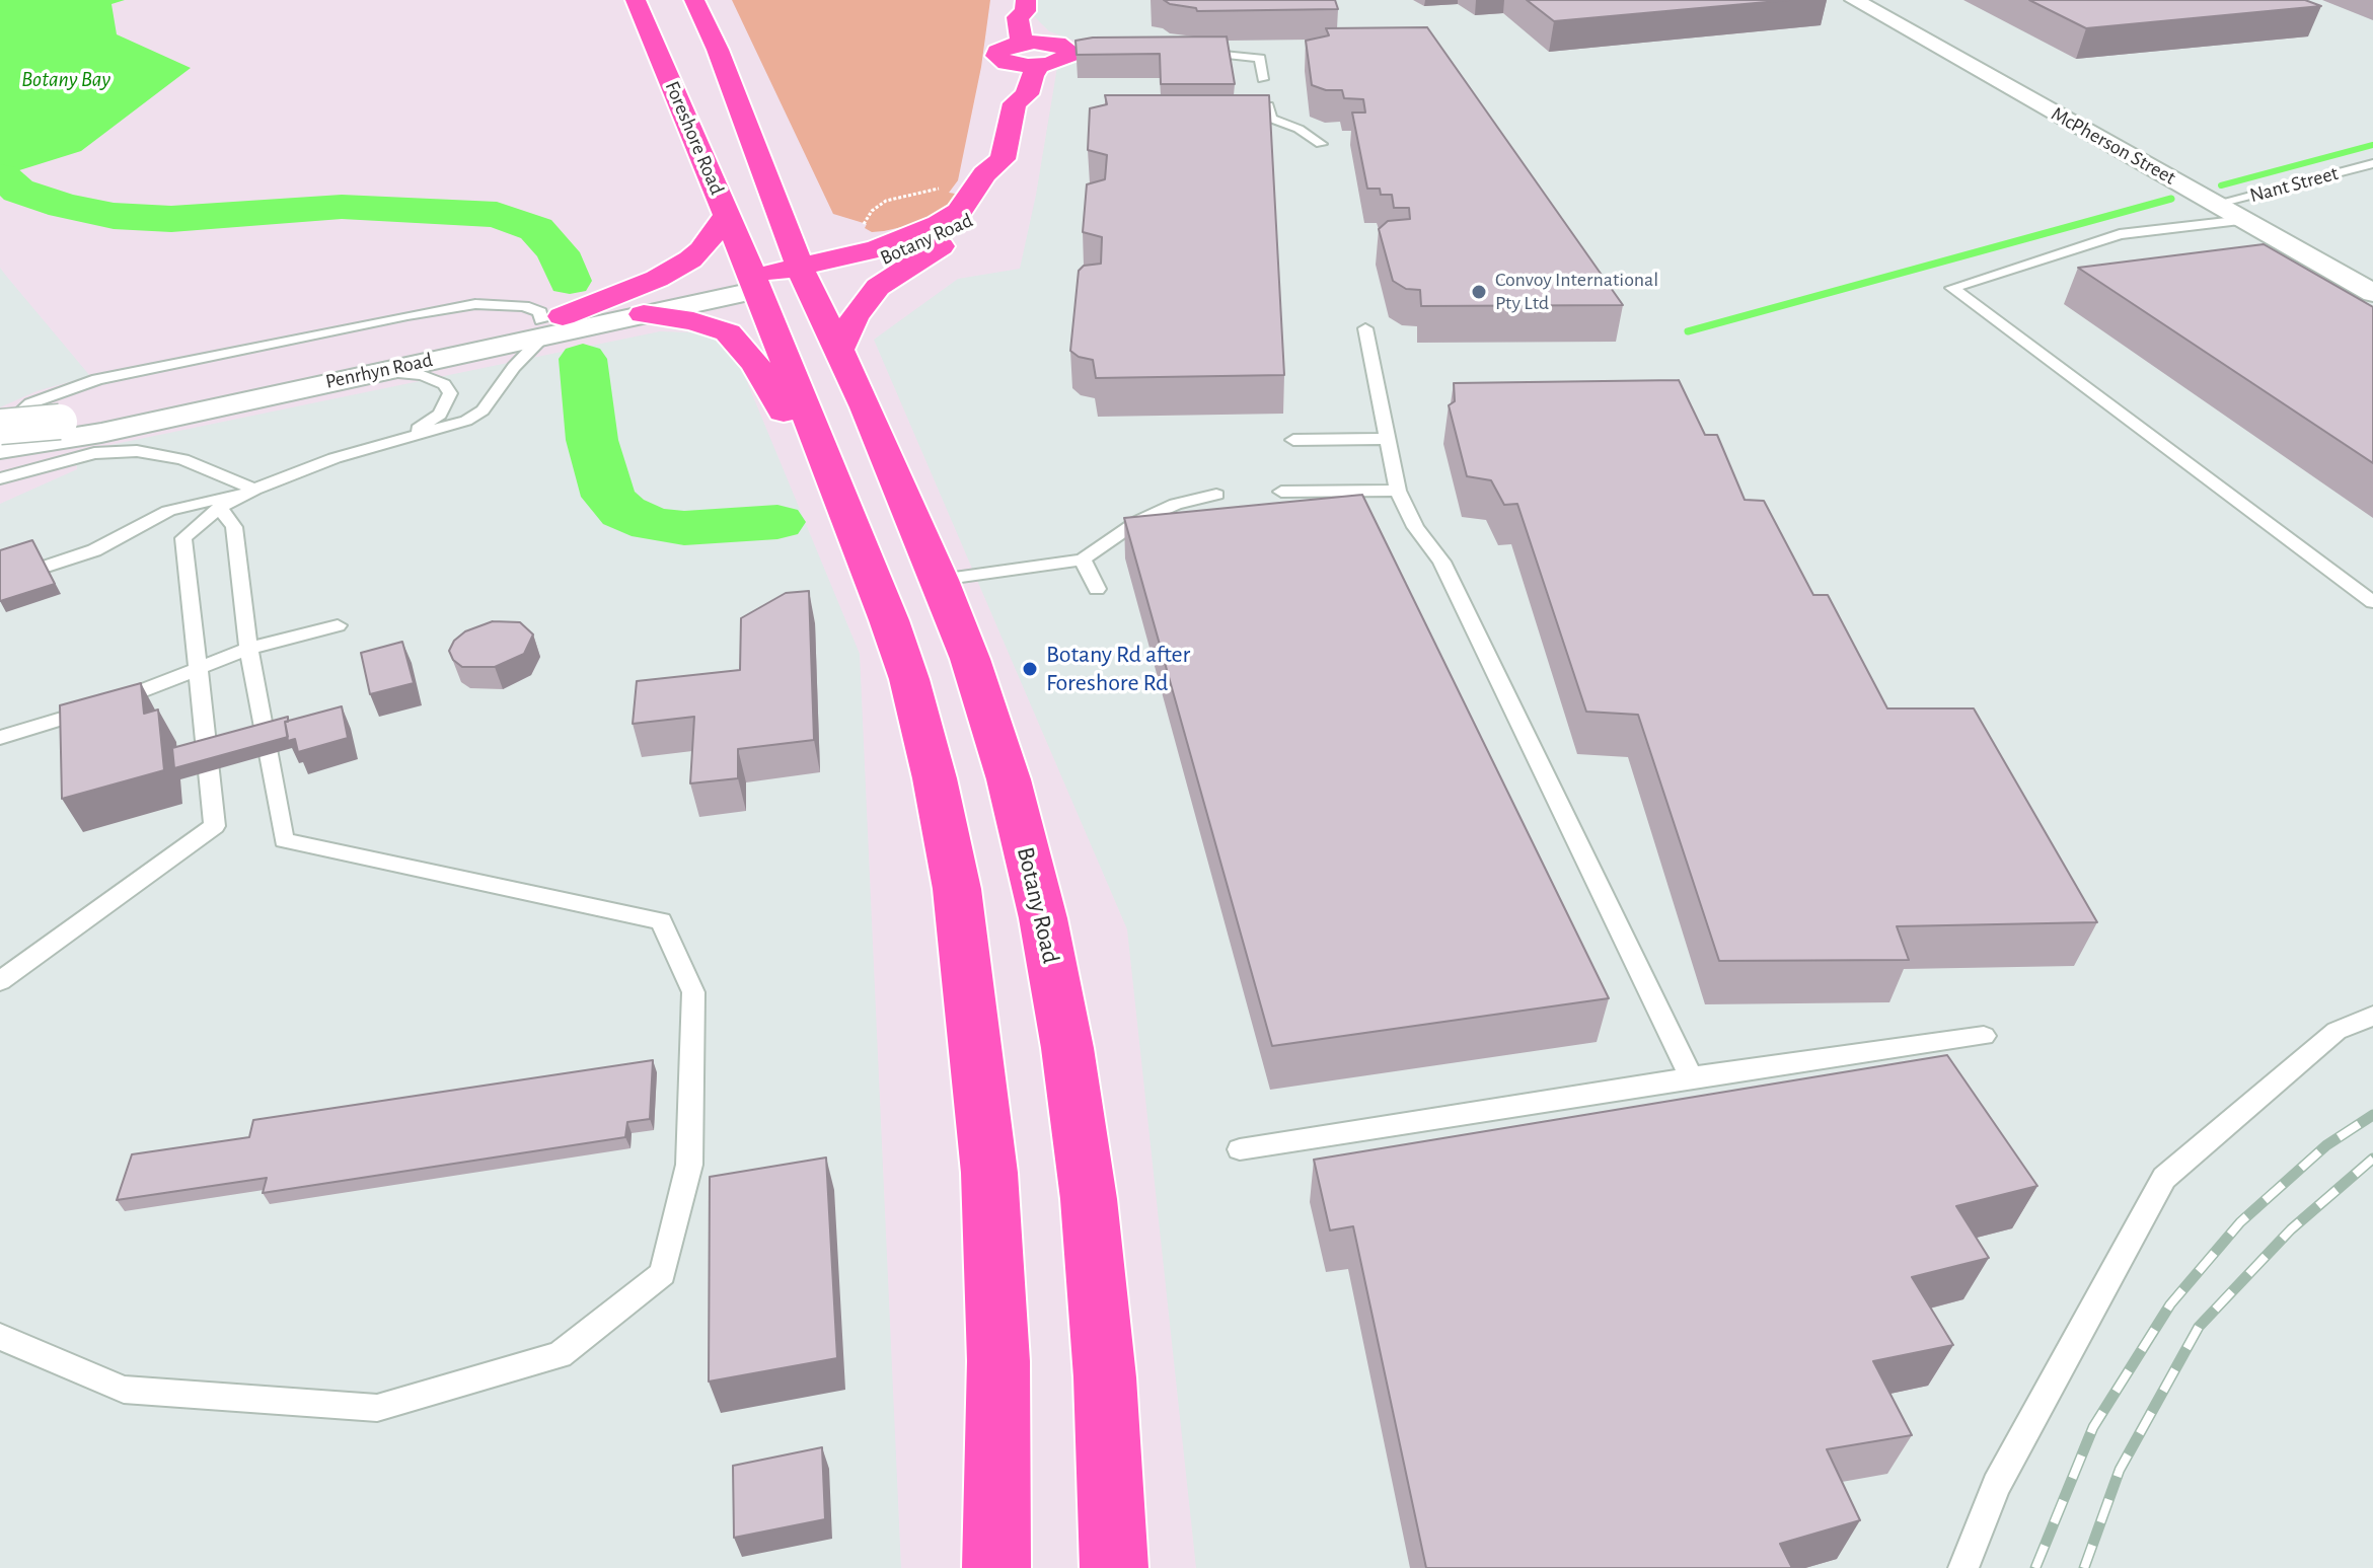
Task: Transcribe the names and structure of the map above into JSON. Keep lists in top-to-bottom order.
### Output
{
  "streets": {
    "main road": ["Foreshore Road", "Botany Road"],
    "street": ["McPherson Street", "Penrhyn Road"],
    "lane": ["Nant Street"]
  },
  "crossings": [
    ["Foreshore Road", "Botany Road"],
    ["Foreshore Road", "Penrhyn Road"],
    ["McPherson Street", "Nant Street"],
    ["Botany Road", "Penrhyn Road"]
  ],
  "water": ["Botany Bay"],
  "places": ["Convoy International Pty Ltd", "Botany Rd after Foreshore Rd"]
}
